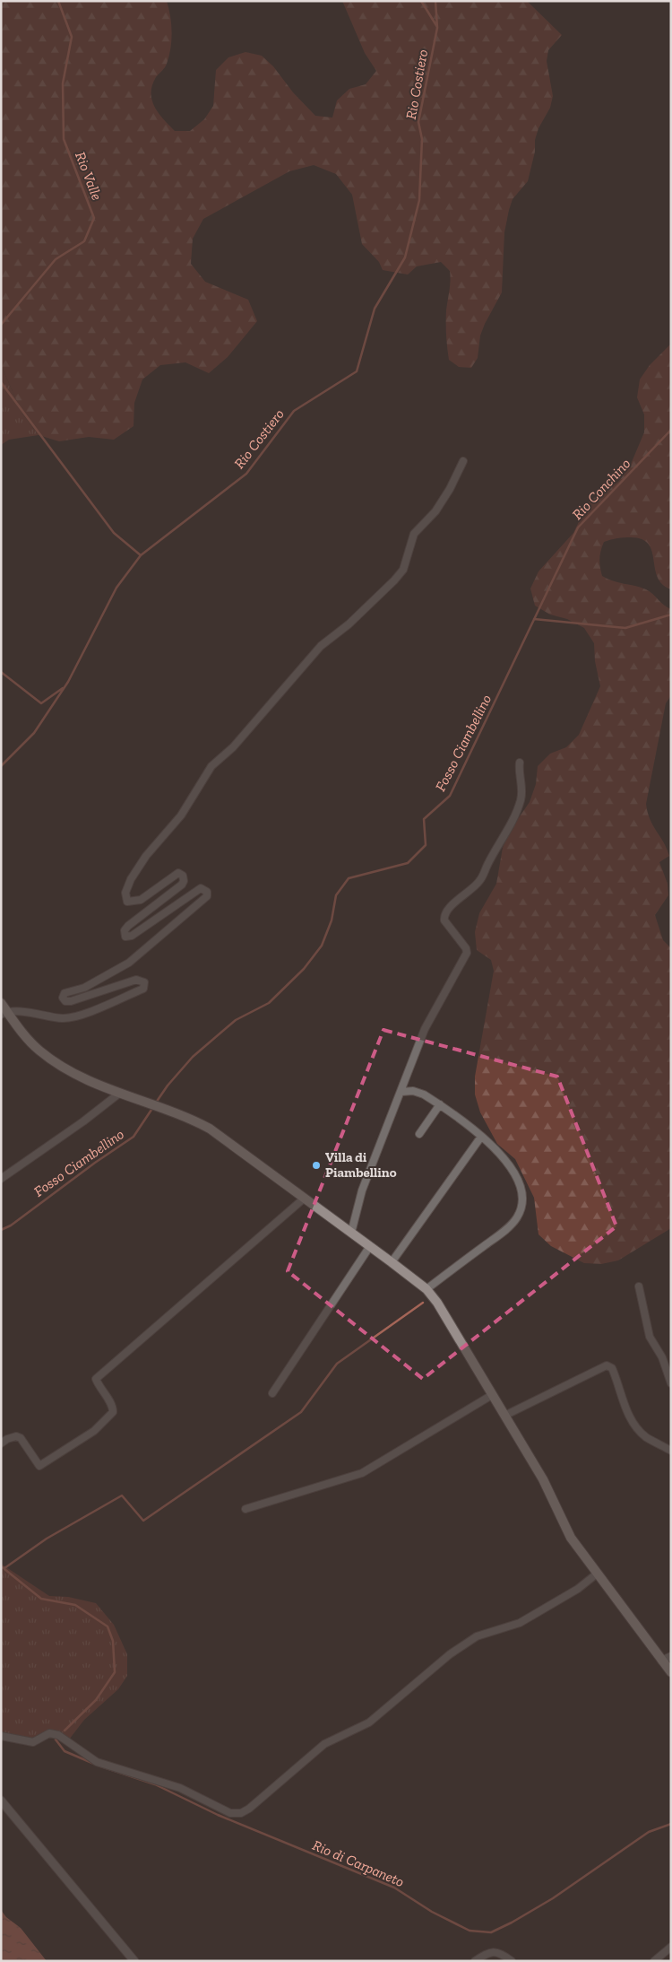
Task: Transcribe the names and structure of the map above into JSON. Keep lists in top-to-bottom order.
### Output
{
  "water": [
    "Rio Costiero",
    "Rio Valle",
    "Rio Conchino",
    "Fosso Ciambellino",
    "Rio di Carpaneto"
  ],
  "places": ["Villa di Piambellino"]
}
